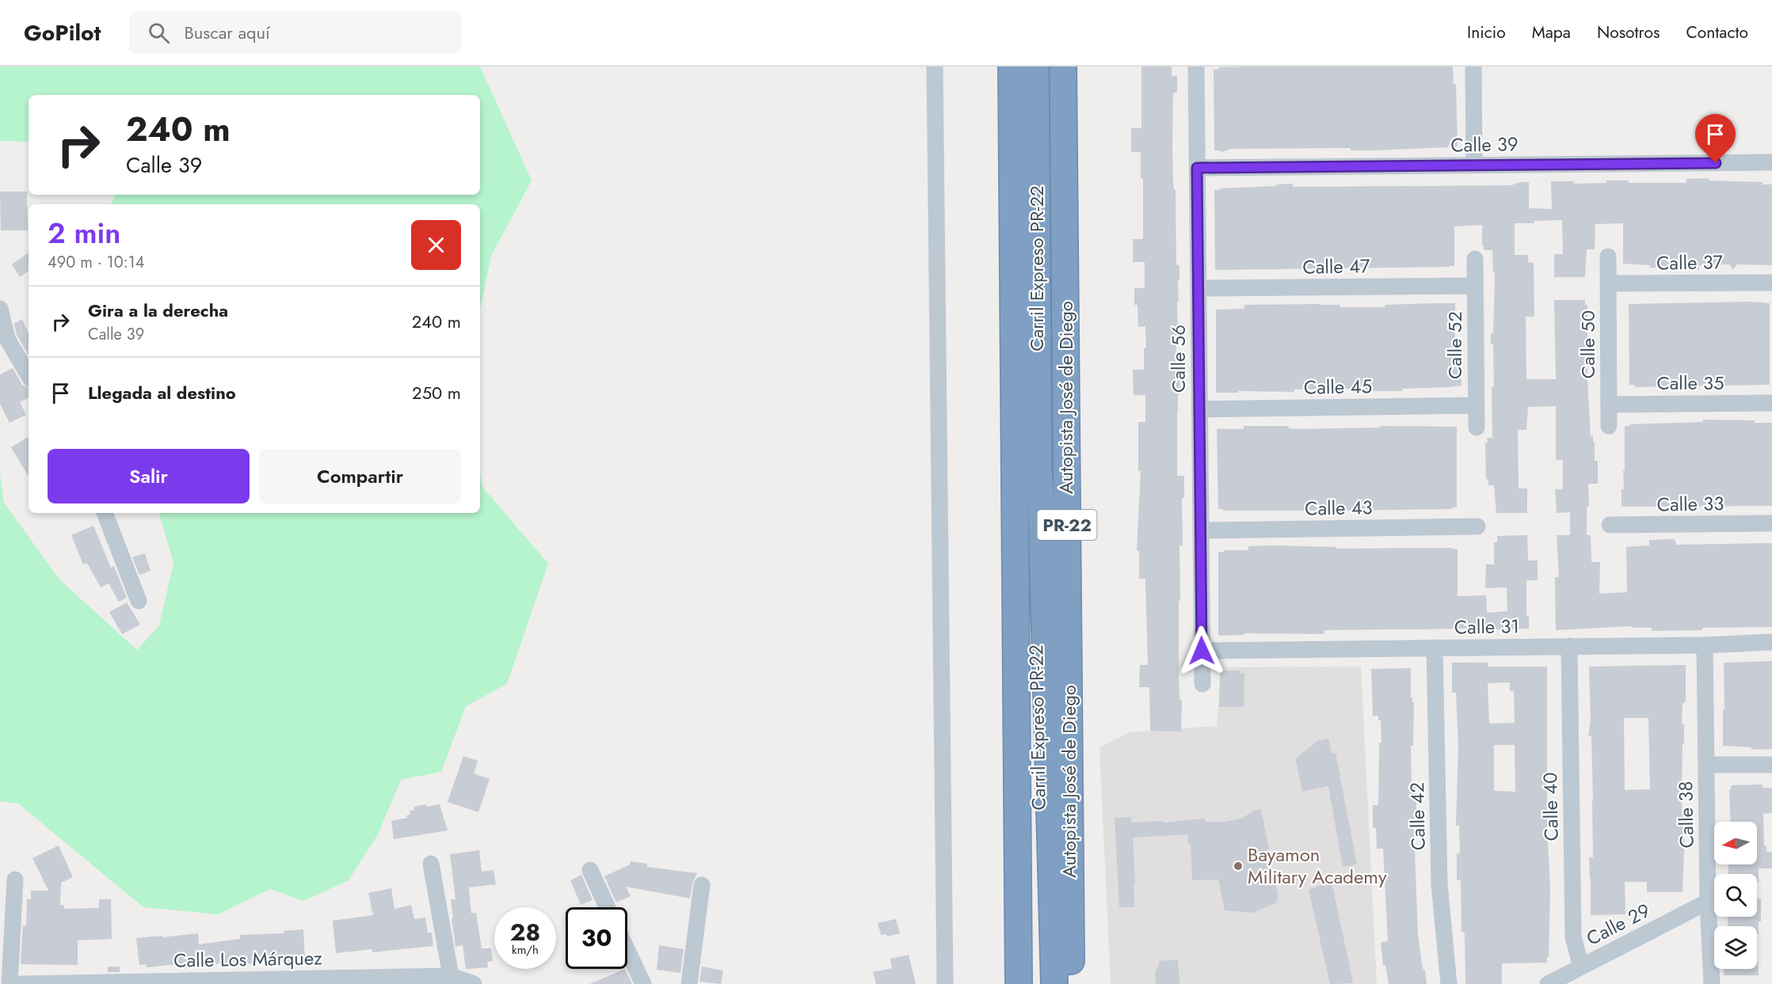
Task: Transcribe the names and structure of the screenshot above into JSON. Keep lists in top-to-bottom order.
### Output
{
  "streets": {
    "highway": ["Carril Expreso PR-22", "Autopista José de Diego", "PR-22"],
    "street": [
      "Calle 39",
      "Calle 37",
      "Calle 47",
      "Calle 50",
      "Calle 52",
      "Calle 56",
      "Calle 35",
      "Calle 45",
      "Calle 33",
      "Calle 43",
      "Calle 31",
      "Calle 40",
      "Calle 38",
      "Calle 42",
      "Calle 29",
      "Calle Los Márquez"
    ]
  },
  "crossings": [
    ["Calle 39", "Calle 56"],
    ["Calle 37", "Calle 50"],
    ["Calle 47", "Calle 52"],
    ["Calle 47", "Calle 56"],
    ["Calle 50", "Calle 35"],
    ["Calle 52", "Calle 45"],
    ["Calle 56", "Calle 45"],
    ["Calle 56", "Calle 43"],
    ["Calle 56", "Calle 31"],
    ["Calle 31", "Calle 40"],
    ["Calle 31", "Calle 38"],
    ["Calle 31", "Calle 42"],
    ["Calle 40", "Calle 29"],
    ["Calle 38", "Calle 29"]
  ],
  "places": ["Bayamon Military Academy"],
  "north": "left",
  "page": {
    "header": "GoPilot",
    "search": "Buscar aquí",
    "nav": [
      "Inicio",
      "Mapa",
      "Nosotros",
      "Contacto"
    ],
    "turn": ["240 m", "Calle 39"],
    "heading": ["2 min", "490 m · 10:14"],
    "list": [
      {
        "name": "Gira a la derecha",
        "note": "Calle 39",
        "value": "240 m"
      },
      {
        "name": "Llegada al destino",
        "value": "250 m"
      }
    ],
    "buttons": ["Salir", "Compartir"],
    "speed": "28 km/h",
    "limit": "30"
  }
}
